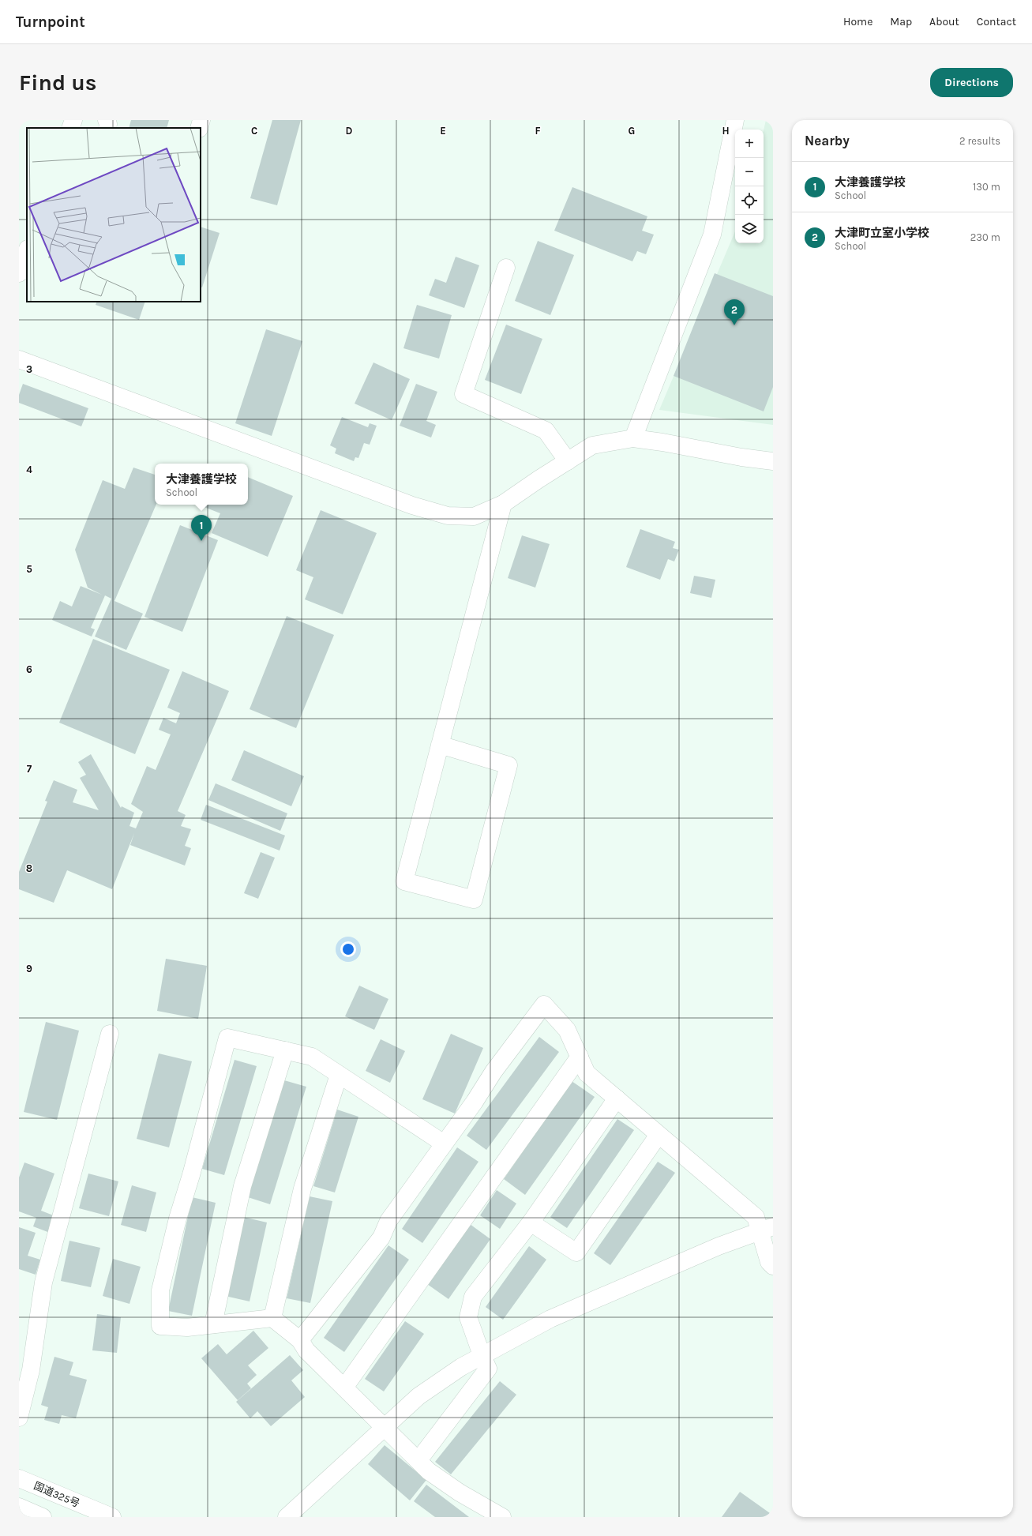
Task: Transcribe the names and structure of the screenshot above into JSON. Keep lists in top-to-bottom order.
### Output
{
  "streets": {
    "main road": ["国道325号"]
  },
  "page": {
    "header": "Turnpoint",
    "nav": [
      "Home",
      "Map",
      "About",
      "Contact"
    ],
    "buttons": "Directions",
    "title": "Find us",
    "heading": ["Nearby", "2 results"],
    "map_buttons": ["+", "−"],
    "list": [
      {
        "mark": "1",
        "name": "大津養護学校",
        "note": "School",
        "value": "130 m"
      },
      {
        "mark": "2",
        "name": "大津町立室小学校",
        "note": "School",
        "value": "230 m"
      }
    ],
    "pins": ["2", "1"],
    "popup": ["大津養護学校", "School"]
  },
  "grid": {
    "columns": [
      "C",
      "D",
      "E",
      "F",
      "G",
      "H"
    ],
    "rows": [
      "3",
      "4",
      "5",
      "6",
      "7",
      "8",
      "9"
    ]
  }
}
